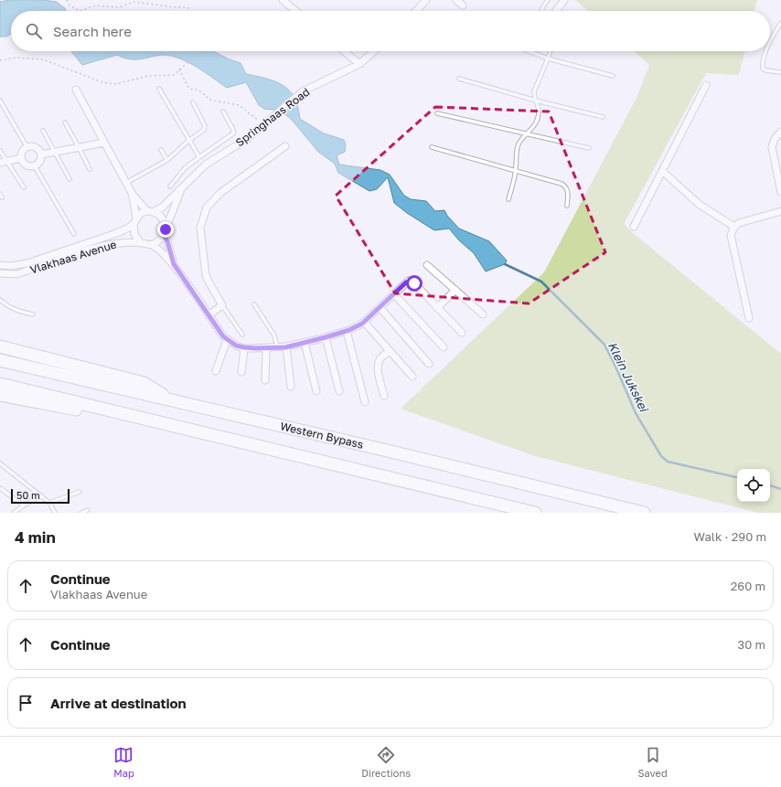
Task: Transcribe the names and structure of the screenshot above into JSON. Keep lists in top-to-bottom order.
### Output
{
  "streets": {
    "highway": ["Western Bypass"],
    "street": ["Springhaas Road", "Vlakhaas Avenue"]
  },
  "crossings": [
    ["Springhaas Road", "Vlakhaas Avenue"]
  ],
  "water": ["Klein Jukskei"],
  "scale_bar": "50 m",
  "page": {
    "search": "Search here",
    "scale": "50 m",
    "heading": ["4 min", "Walk · 290 m"],
    "list": [
      ["Continue", "Vlakhaas Avenue", "260 m"],
      ["Continue", "30 m"],
      "Arrive at destination"
    ],
    "nav": ["Map", "Directions", "Saved"]
  }
}
